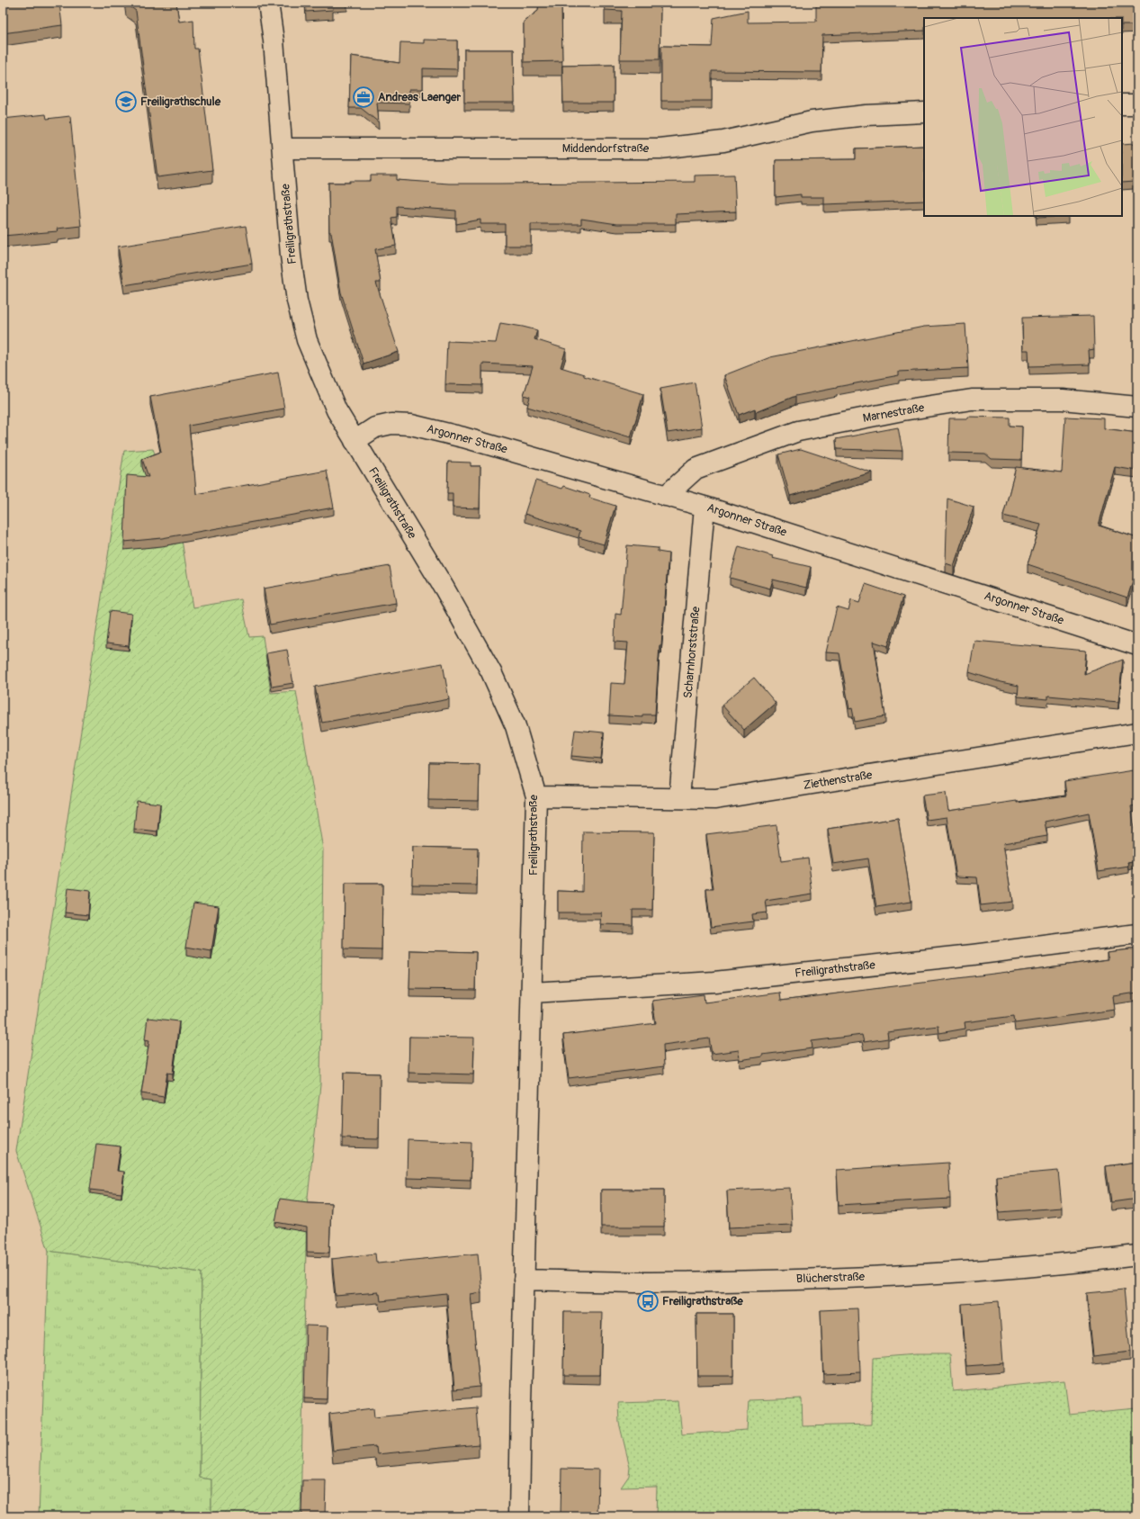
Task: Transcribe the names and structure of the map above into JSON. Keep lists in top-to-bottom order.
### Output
{
  "streets": {
    "street": [
      "Middendorfstraße",
      "Freiligrathstraße",
      "Marnestraße",
      "Argonner Straße",
      "Scharnhorststraße",
      "Ziethenstraße",
      "Blücherstraße"
    ]
  },
  "crossings": [
    ["Middendorfstraße", "Freiligrathstraße"],
    ["Freiligrathstraße", "Argonner Straße"],
    ["Freiligrathstraße", "Ziethenstraße"],
    ["Freiligrathstraße", "Blücherstraße"],
    ["Marnestraße", "Argonner Straße"],
    ["Argonner Straße", "Scharnhorststraße"],
    ["Scharnhorststraße", "Ziethenstraße"]
  ],
  "places": {
    "office": ["Andreas Laenger"],
    "school or university": ["Freiligrathschule"],
    "bus stop": ["Freiligrathstraße"]
  }
}
